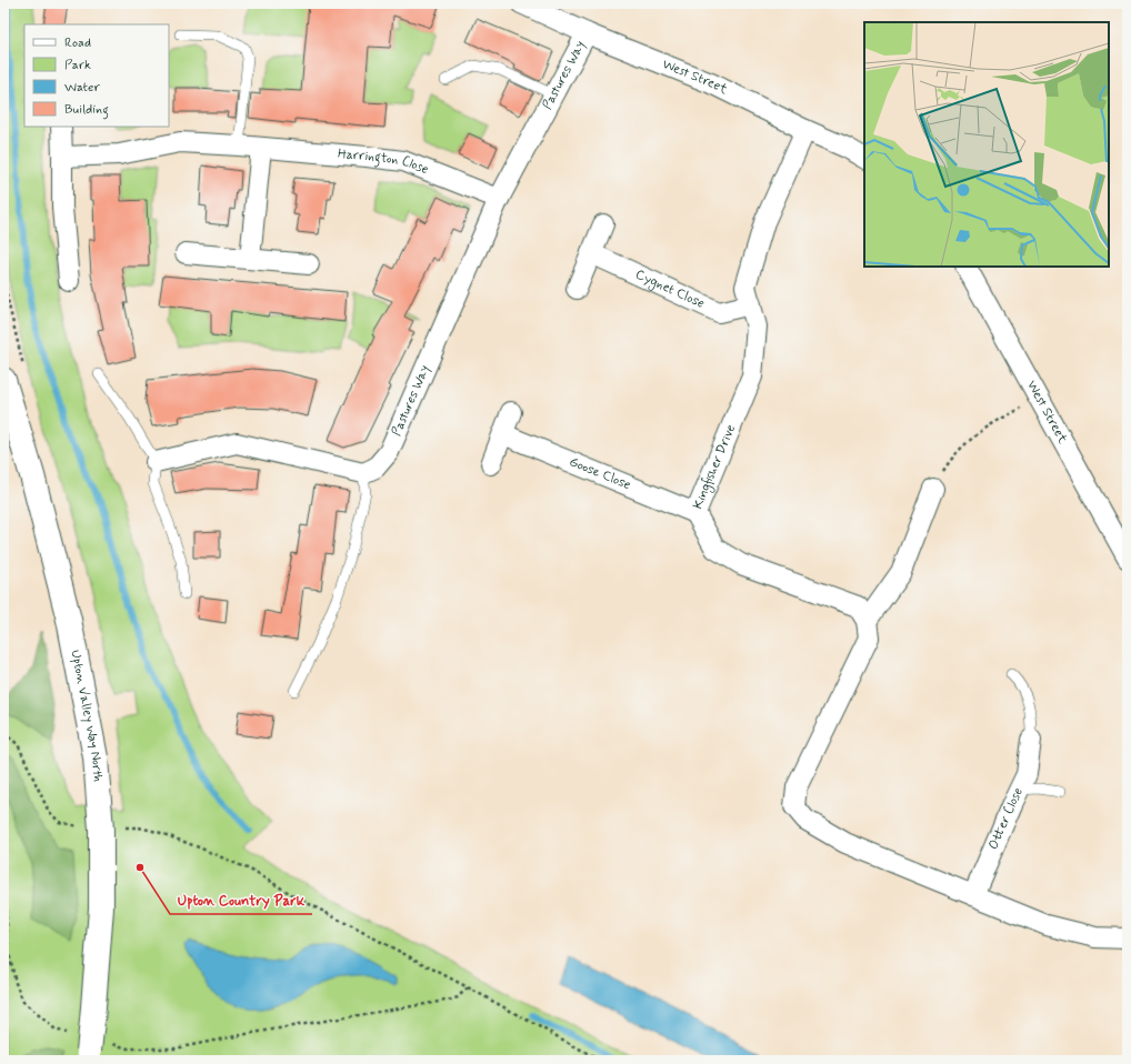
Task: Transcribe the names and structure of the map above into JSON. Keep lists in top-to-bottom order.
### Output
{
  "streets": {
    "street": [
      "Pastures Way",
      "West Street",
      "Harrington Close",
      "Cygnet Close",
      "Kingfisher Drive",
      "Goose Close",
      "Upton Valley Way North",
      "Otter Close"
    ]
  },
  "crossings": [
    ["Pastures Way", "West Street"],
    ["Pastures Way", "Harrington Close"],
    ["West Street", "Kingfisher Drive"],
    ["Cygnet Close", "Kingfisher Drive"],
    ["Kingfisher Drive", "Goose Close"]
  ],
  "places": ["Upton Country Park"],
  "legend": [
    "Road",
    "Park",
    "Water",
    "Building"
  ]
}
